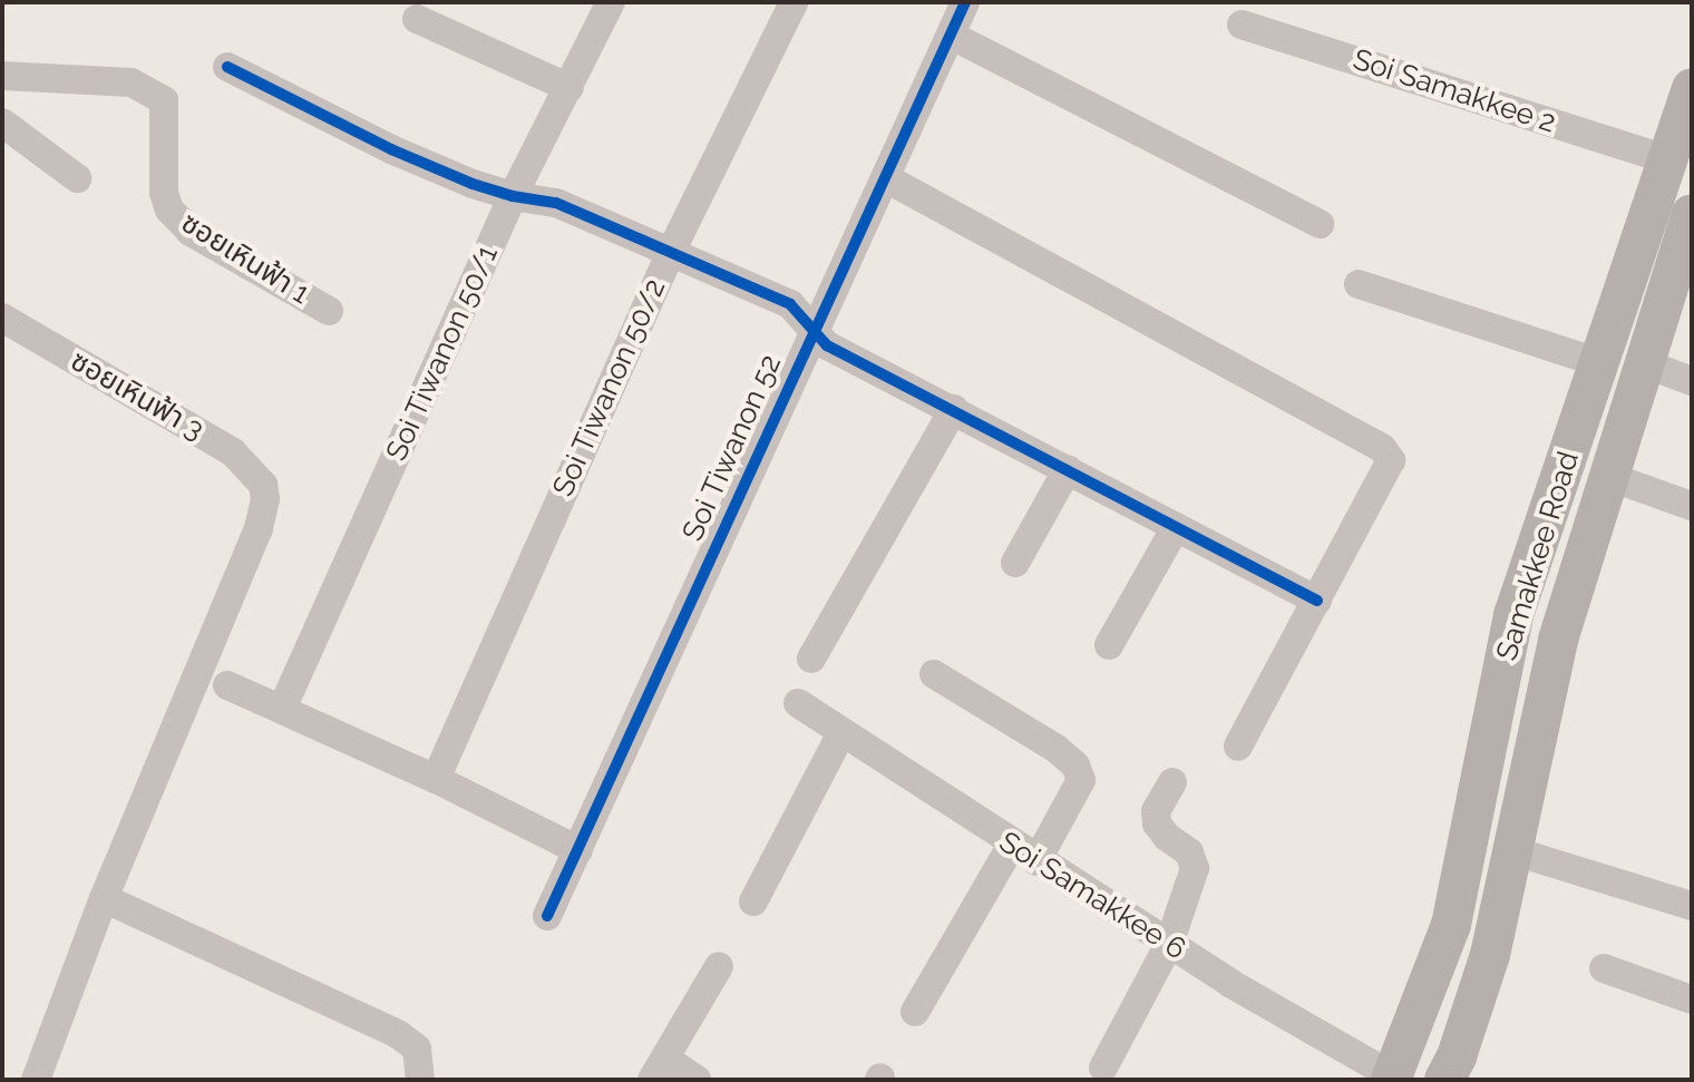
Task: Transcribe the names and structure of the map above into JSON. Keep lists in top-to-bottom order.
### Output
{
  "streets": {
    "main road": ["Samakkee Road"],
    "street": [
      "Soi Samakkee 2",
      "ซอยเหินฟ้า 1",
      "Soi Tiwanon 50/1",
      "Soi Tiwanon 50/2",
      "ซอยเหินฟ้า 3",
      "Soi Tiwanon 52",
      "Soi Samakkee 6"
    ]
  },
  "crossings": [
    ["Soi Samakkee 2", "Samakkee Road"],
    ["Samakkee Road", "Soi Samakkee 6"]
  ]
}
